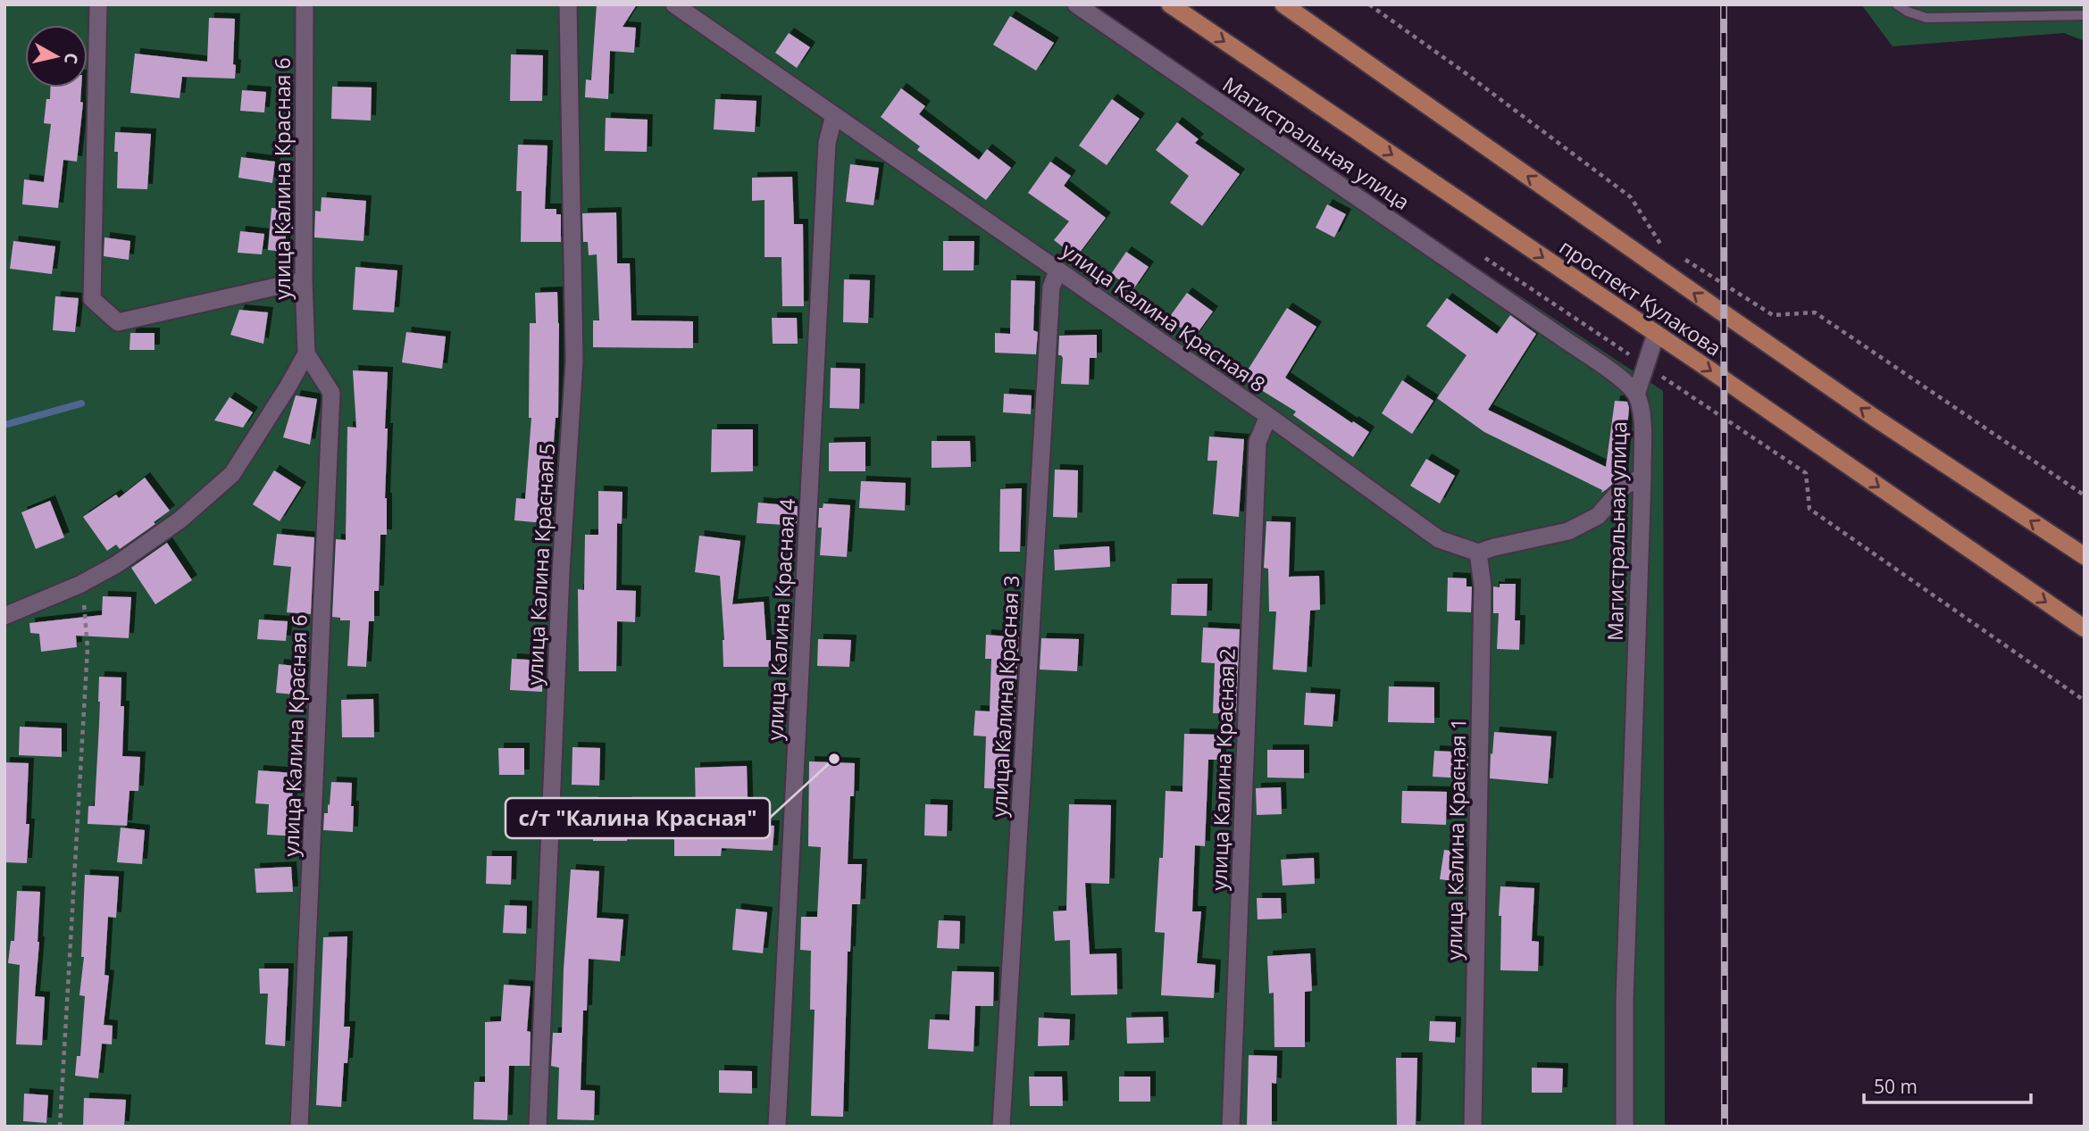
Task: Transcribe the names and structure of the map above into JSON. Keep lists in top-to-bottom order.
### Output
{
  "streets": {
    "main road": ["проспект Кулакова"],
    "street": [
      "Магистральная улица",
      "улица Калина Красная 6",
      "улица Калина Красная 8",
      "улица Калина Красная 5",
      "улица Калина Красная 4",
      "улица Калина Красная 3",
      "улица Калина Красная 2",
      "улица Калина Красная 1"
    ]
  },
  "crossings": [
    ["улица Калина Красная 8", "улица Калина Красная 4"],
    ["улица Калина Красная 8", "улица Калина Красная 3"],
    ["улица Калина Красная 8", "улица Калина Красная 2"],
    ["улица Калина Красная 8", "улица Калина Красная 1"]
  ],
  "places": ["с/т \"Калина Красная\""],
  "scale_bar": "50 m",
  "north": "right"
}
